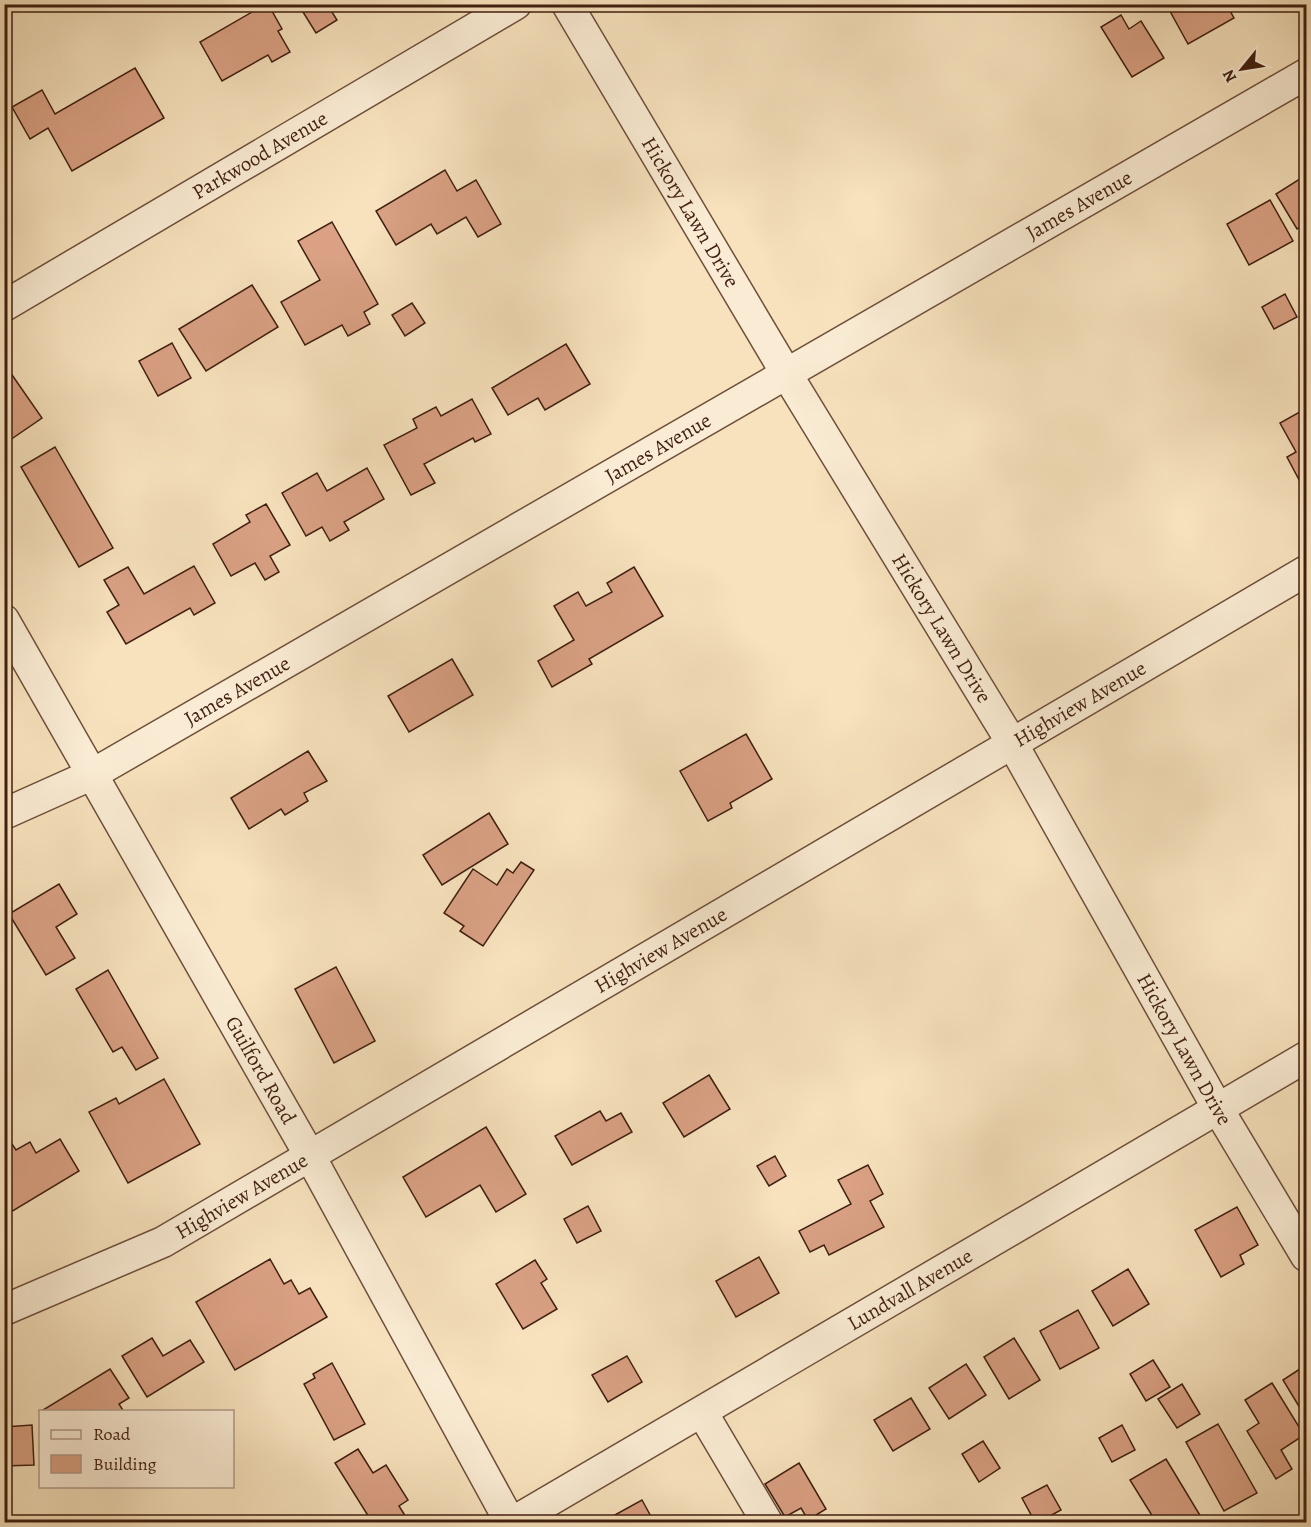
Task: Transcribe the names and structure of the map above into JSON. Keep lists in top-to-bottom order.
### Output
{
  "streets": {
    "street": [
      "Parkwood Avenue",
      "James Avenue",
      "Hickory Lawn Drive",
      "Highview Avenue",
      "Guilford Road",
      "Lundvall Avenue"
    ]
  },
  "crossings": [
    ["James Avenue", "Hickory Lawn Drive"],
    ["James Avenue", "Guilford Road"],
    ["Hickory Lawn Drive", "Highview Avenue"],
    ["Hickory Lawn Drive", "Lundvall Avenue"],
    ["Highview Avenue", "Guilford Road"],
    ["Guilford Road", "Lundvall Avenue"]
  ],
  "legend": ["Road", "Building"],
  "north": "bottom left"
}
